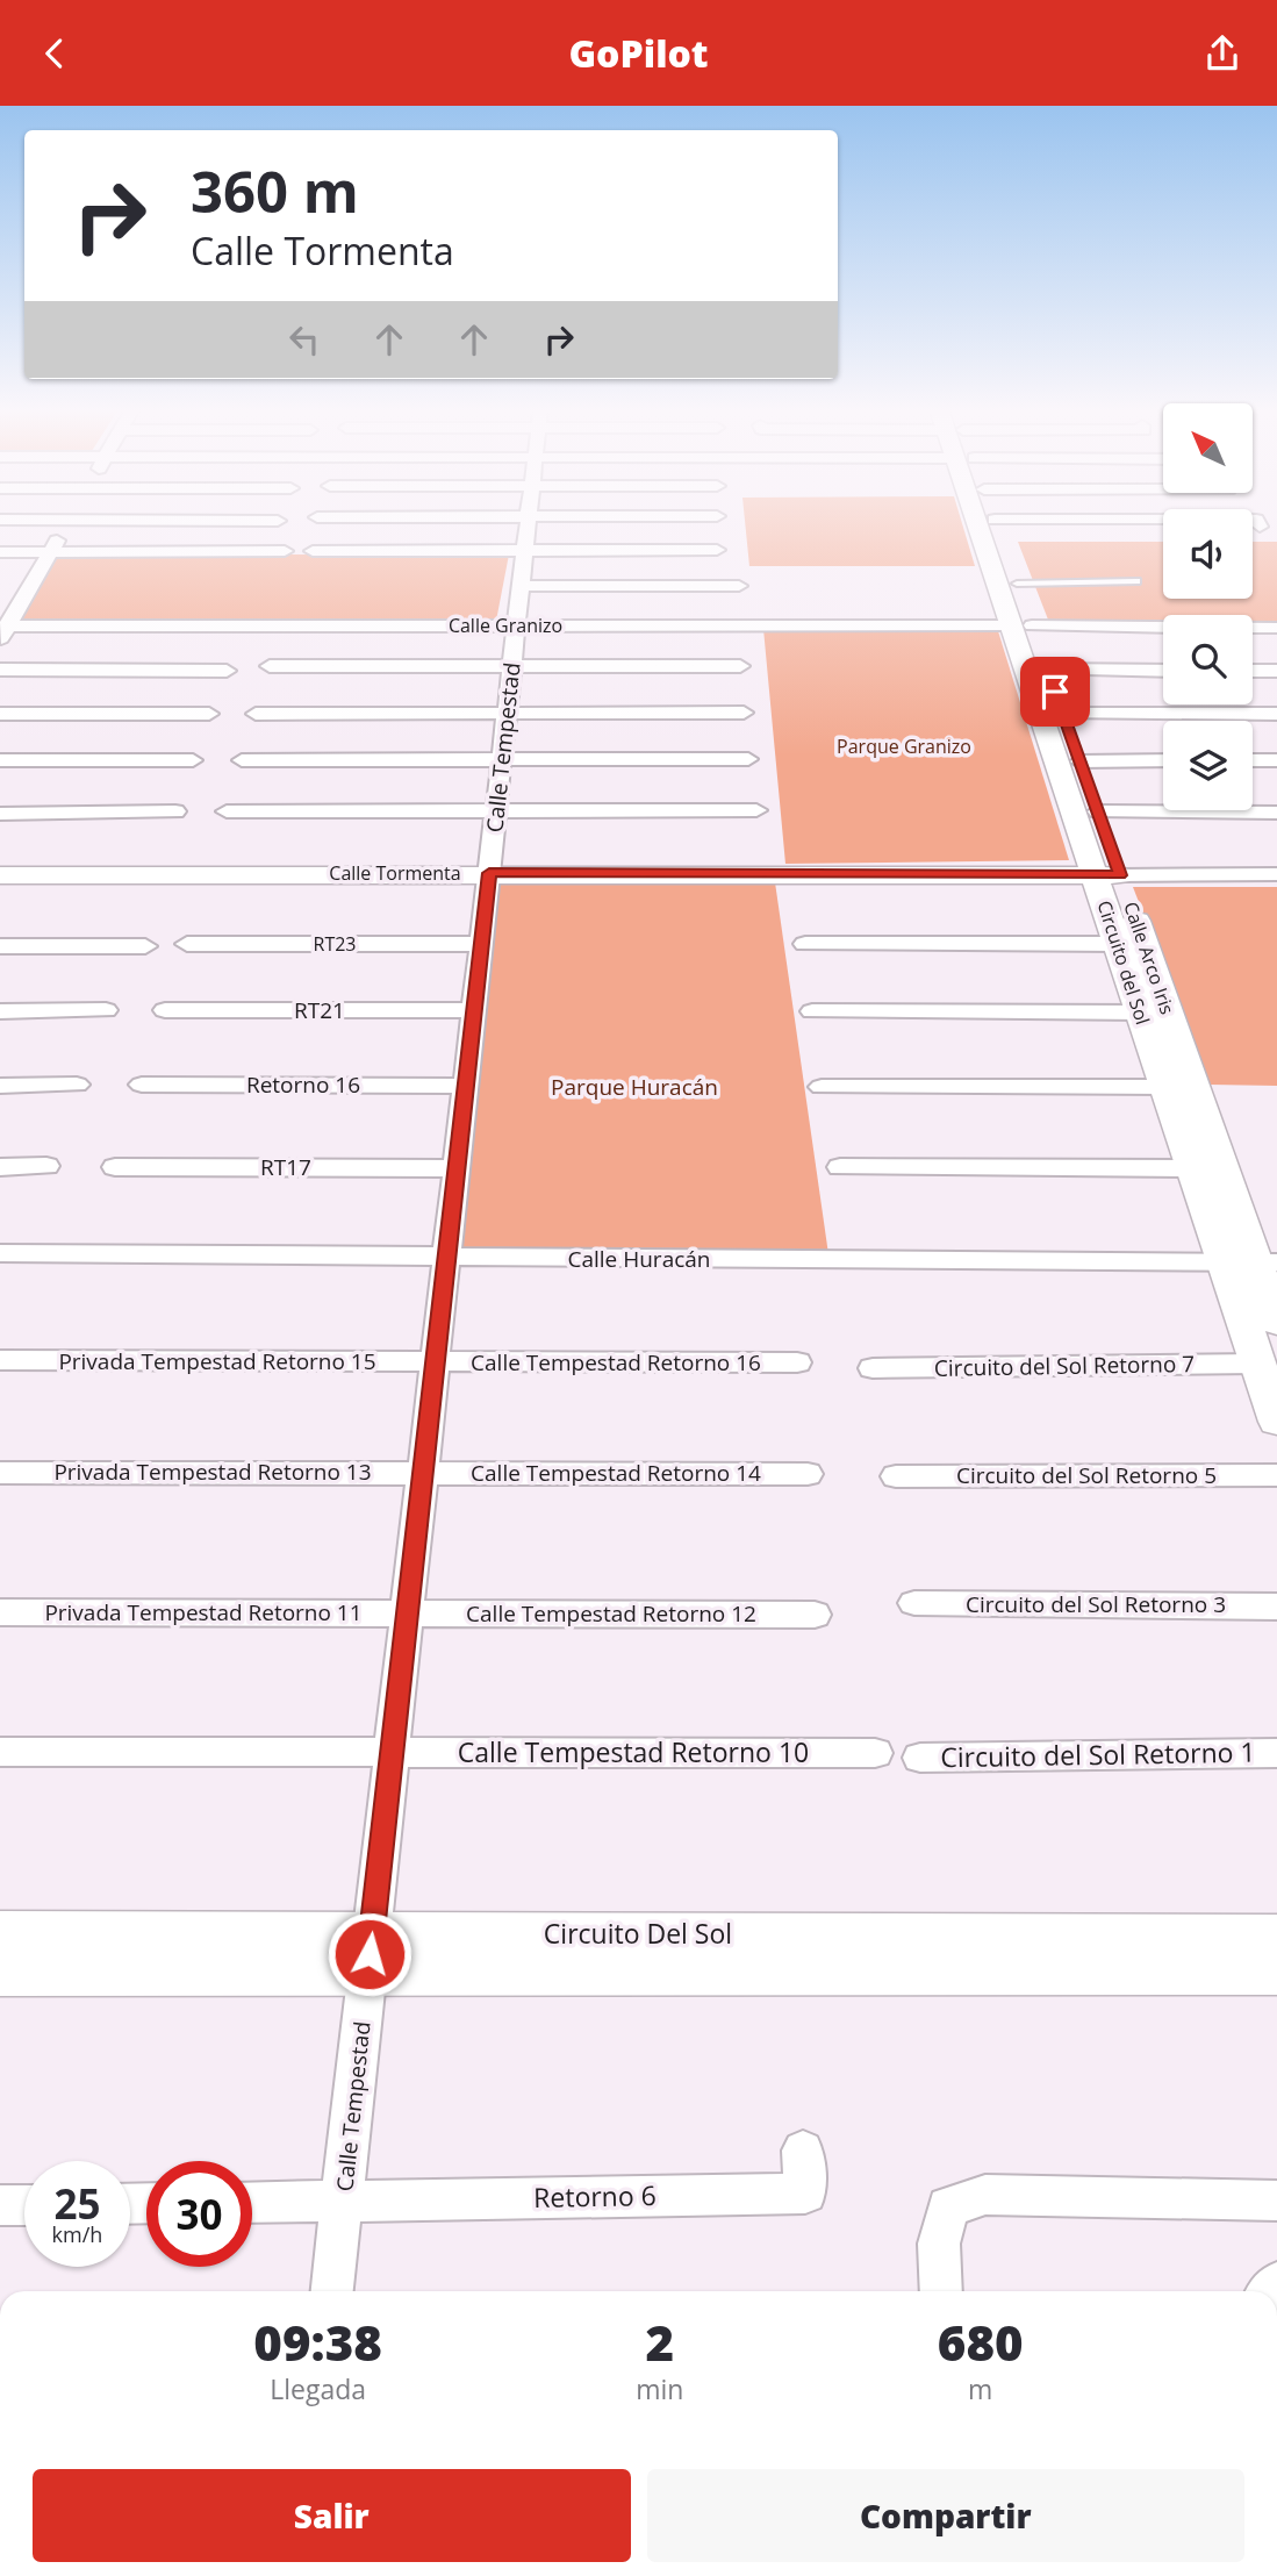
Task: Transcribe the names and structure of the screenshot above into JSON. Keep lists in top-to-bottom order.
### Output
{
  "streets": {
    "street": [
      "Calle Granizo",
      "Calle Tempestad",
      "Calle Tormenta",
      "RT23",
      "Calle Arco Iris",
      "Circuito del Sol",
      "RT21",
      "Retorno 16",
      "RT17",
      "Calle Huracán",
      "Privada Tempestad Retorno 15",
      "Calle Tempestad Retorno 16",
      "Circuito del Sol Retorno 7",
      "Privada Tempestad Retorno 13",
      "Calle Tempestad Retorno 14",
      "Circuito del Sol Retorno 5",
      "Circuito del Sol Retorno 3",
      "Privada Tempestad Retorno 11",
      "Calle Tempestad Retorno 12",
      "Calle Tempestad Retorno 10",
      "Circuito del Sol Retorno 1",
      "Circuito Del Sol",
      "Retorno 6"
    ]
  },
  "crossings": [
    ["Calle Granizo", "Calle Tempestad"],
    ["Calle Granizo", "Calle Arco Iris"],
    ["Calle Granizo", "Circuito del Sol"],
    ["Calle Tempestad", "Calle Tormenta"],
    ["Calle Tempestad", "RT23"],
    ["Calle Tempestad", "RT21"],
    ["Calle Tempestad", "Retorno 16"],
    ["Calle Tempestad", "RT17"],
    ["Calle Tempestad", "Calle Huracán"],
    ["Calle Tempestad", "Privada Tempestad Retorno 15"],
    ["Calle Tempestad", "Calle Tempestad Retorno 16"],
    ["Calle Tempestad", "Privada Tempestad Retorno 13"],
    ["Calle Tempestad", "Calle Tempestad Retorno 14"],
    ["Calle Tempestad", "Privada Tempestad Retorno 11"],
    ["Calle Tempestad", "Calle Tempestad Retorno 12"],
    ["Calle Tempestad", "Calle Tempestad Retorno 10"],
    ["Calle Tempestad", "Circuito Del Sol"],
    ["Calle Tempestad", "Retorno 6"],
    ["Calle Tormenta", "Calle Arco Iris"],
    ["Calle Tormenta", "Circuito del Sol"],
    ["Calle Arco Iris", "Circuito del Sol"],
    ["Calle Arco Iris", "Calle Huracán"],
    ["Circuito del Sol", "Calle Huracán"],
    ["Circuito del Sol", "Circuito del Sol Retorno 7"],
    ["Privada Tempestad Retorno 15", "Calle Tempestad Retorno 16"],
    ["Privada Tempestad Retorno 13", "Calle Tempestad Retorno 14"],
    ["Privada Tempestad Retorno 11", "Calle Tempestad Retorno 12"]
  ],
  "parks": ["Parque Granizo", "Parque Huracán"],
  "north": "top left",
  "page": {
    "header": "GoPilot",
    "turn": ["360 m", "Calle Tormenta"],
    "speed": "25 km/h",
    "limit": "30",
    "eta": [
      "09:38",
      "Llegada",
      "2",
      "min",
      "680",
      "m"
    ],
    "buttons": ["Salir", "Compartir"]
  }
}
